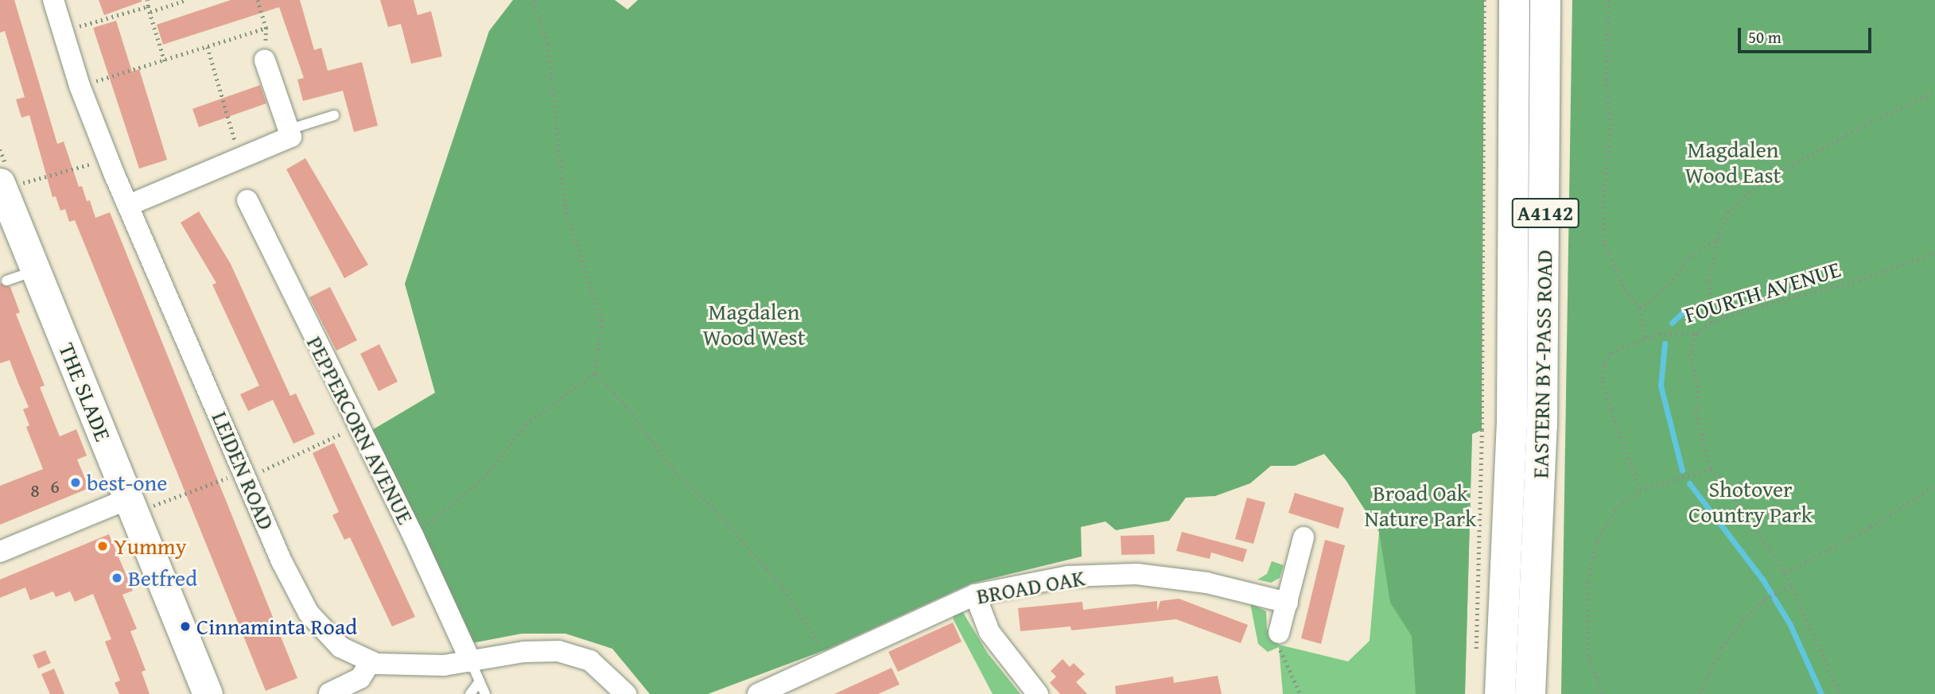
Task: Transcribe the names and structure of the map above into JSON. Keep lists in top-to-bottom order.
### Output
{
  "streets": {
    "highway": ["A4142", "EASTERN BY-PASS ROAD"],
    "main road": ["THE SLADE"],
    "street": ["PEPPERCORN AVENUE", "LEIDEN ROAD", "BROAD OAK"],
    "path": ["FOURTH AVENUE"]
  },
  "crossings": [
    ["PEPPERCORN AVENUE", "LEIDEN ROAD"]
  ],
  "parks": [
    "Magdalen Wood East",
    "Magdalen Wood West",
    "Shotover Country Park",
    "Broad Oak Nature Park"
  ],
  "places": [
    "best-one",
    "Yummy",
    "Betfred",
    "Cinnaminta Road"
  ],
  "house_numbers": ["6", "8"],
  "scale_bar": "50 m"
}
